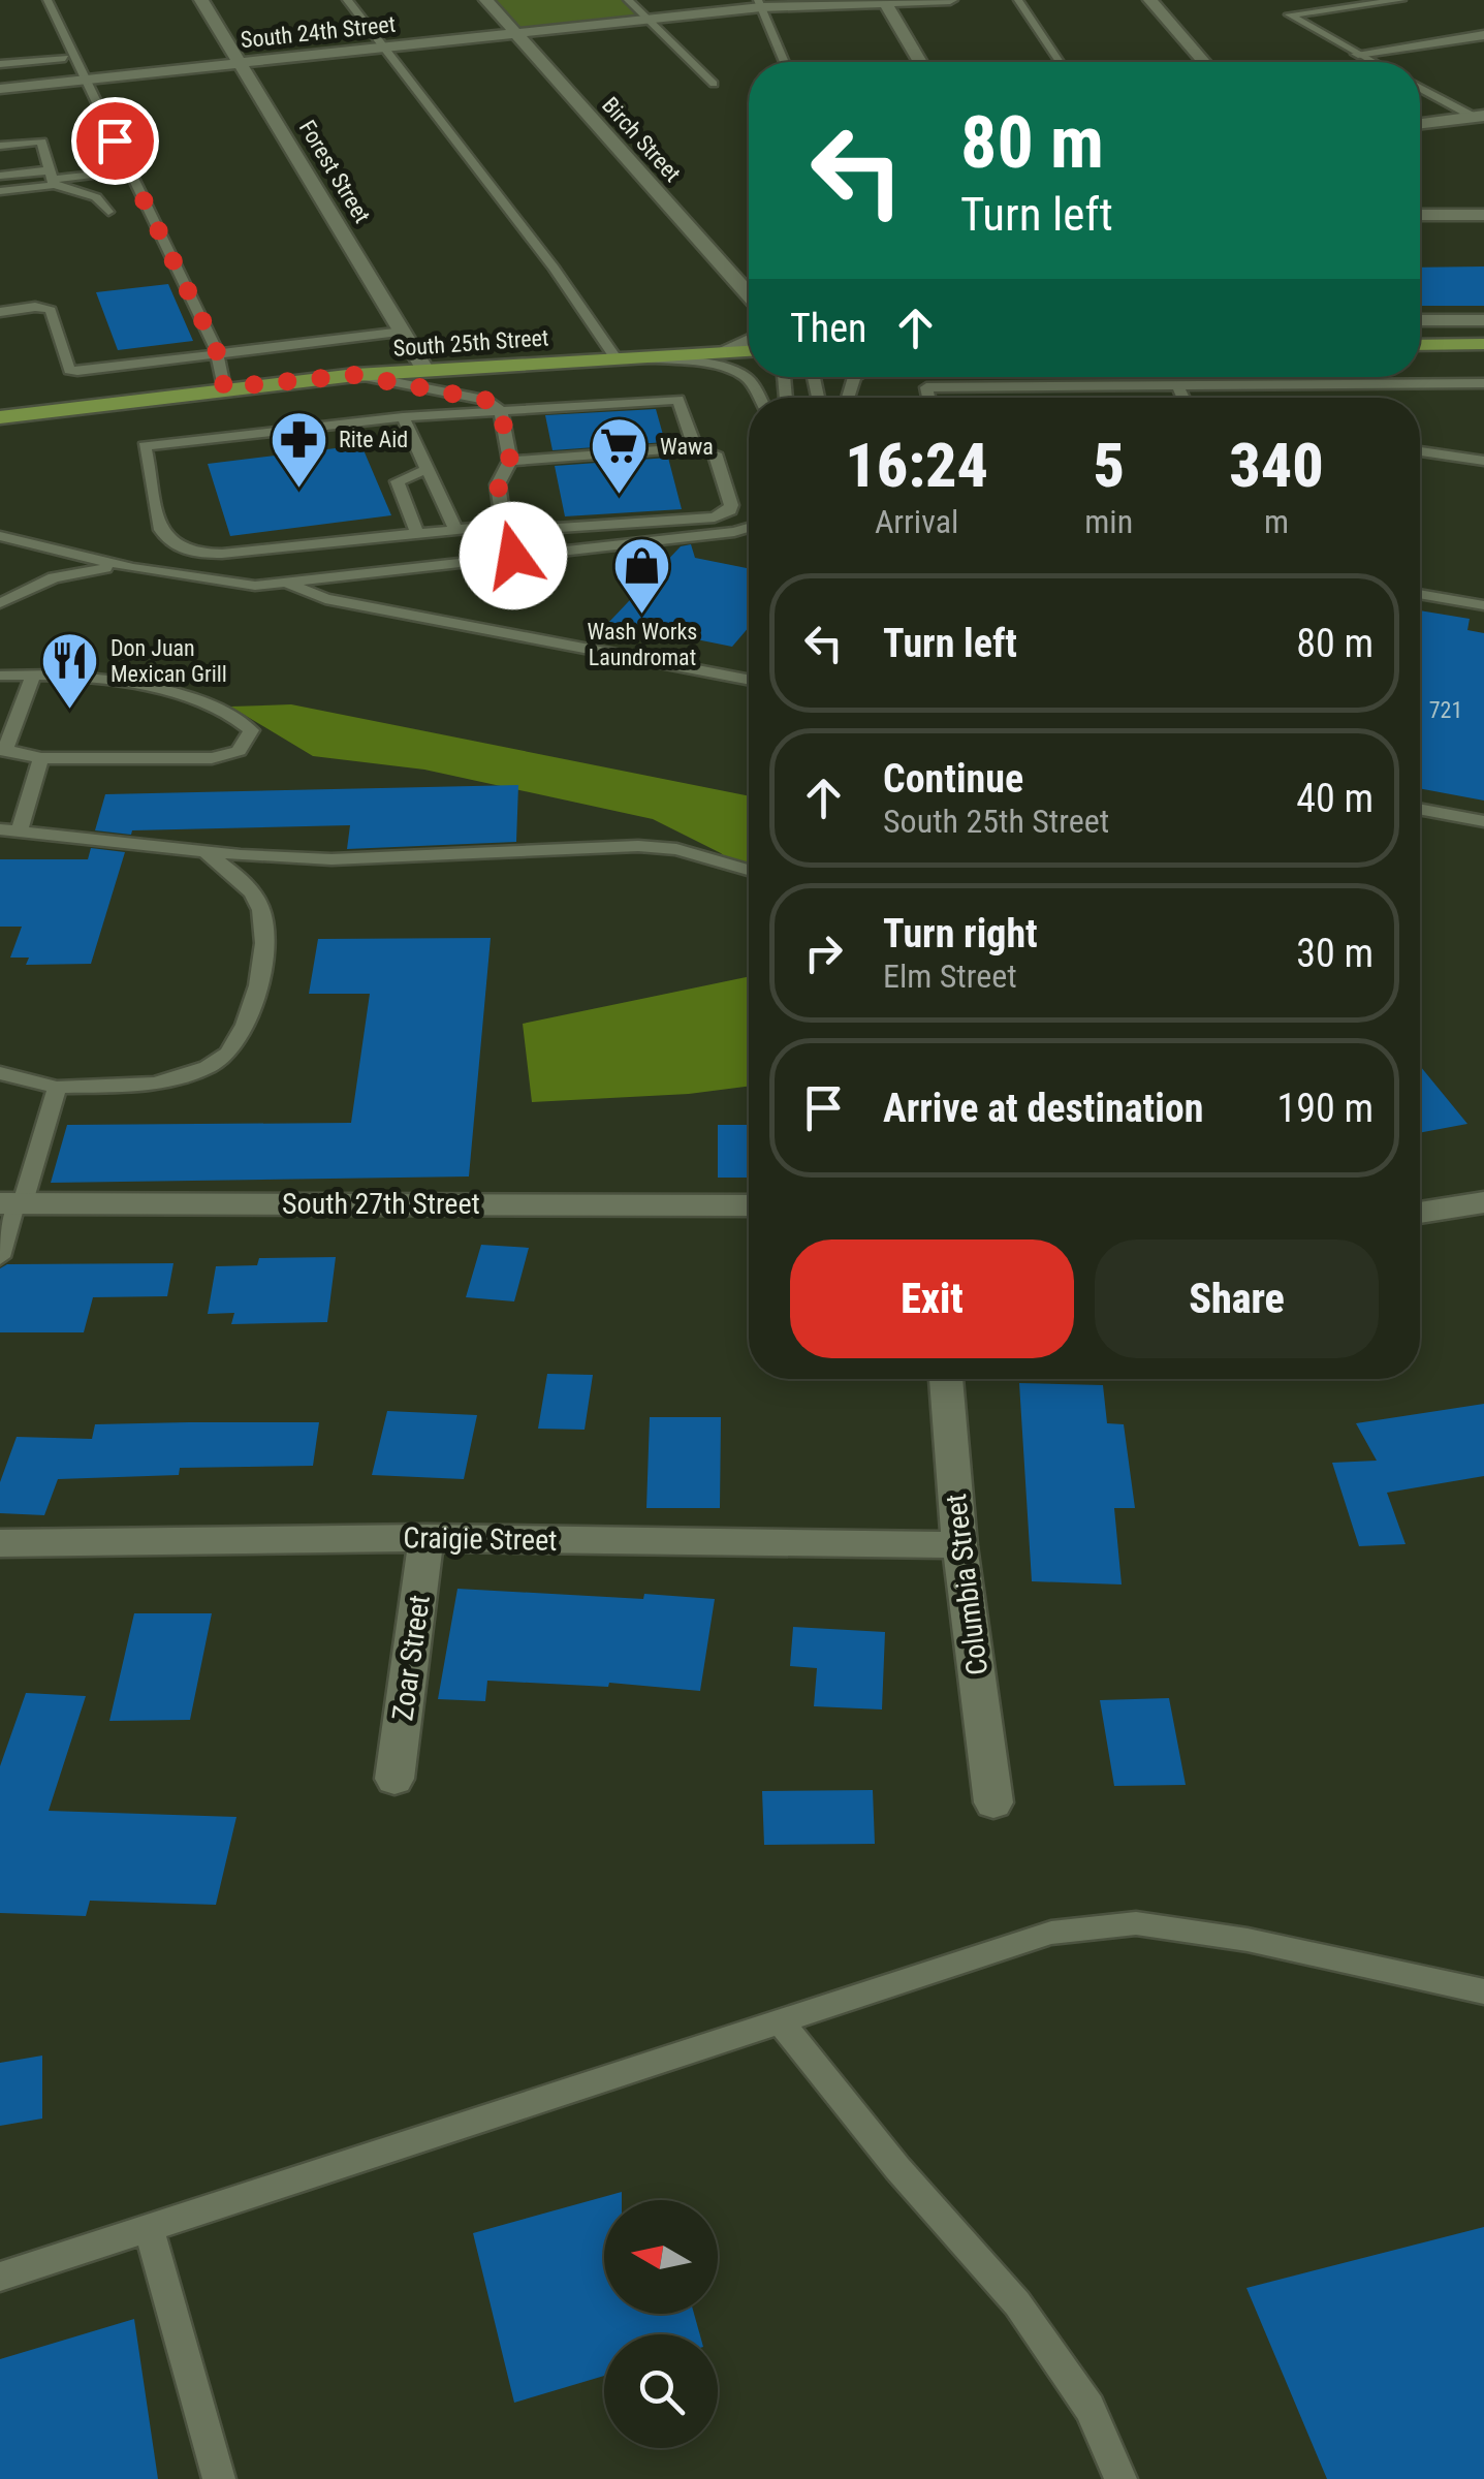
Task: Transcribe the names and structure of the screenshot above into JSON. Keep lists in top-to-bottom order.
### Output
{
  "streets": {
    "main road": ["South 25th Street"],
    "street": [
      "South 24th Street",
      "Birch Street",
      "Forest Street",
      "South 27th Street",
      "Craigie Street",
      "Columbia Street",
      "Zoar Street"
    ]
  },
  "crossings": [
    ["South 24th Street", "Birch Street"],
    ["South 24th Street", "Forest Street"],
    ["Forest Street", "South 25th Street"],
    ["Craigie Street", "Columbia Street"],
    ["Craigie Street", "Zoar Street"]
  ],
  "places": {
    "pharmacy": ["Rite Aid"],
    "supermarket": ["Wawa"],
    "shop": ["Wash Works Laundromat"],
    "restaurant": ["Don Juan Mexican Grill"]
  },
  "house_numbers": ["721"],
  "north": "left",
  "page": {
    "turn": ["80 m", "Turn left"],
    "then": "Then",
    "eta": [
      "16:24",
      "Arrival",
      "5",
      "min",
      "340",
      "m"
    ],
    "list": [
      {
        "name": "Turn left",
        "value": "80 m"
      },
      {
        "name": "Continue",
        "note": "South 25th Street",
        "value": "40 m"
      },
      {
        "name": "Turn right",
        "note": "Elm Street",
        "value": "30 m"
      },
      {
        "name": "Arrive at destination",
        "value": "190 m"
      }
    ],
    "buttons": ["Exit", "Share"]
  }
}
